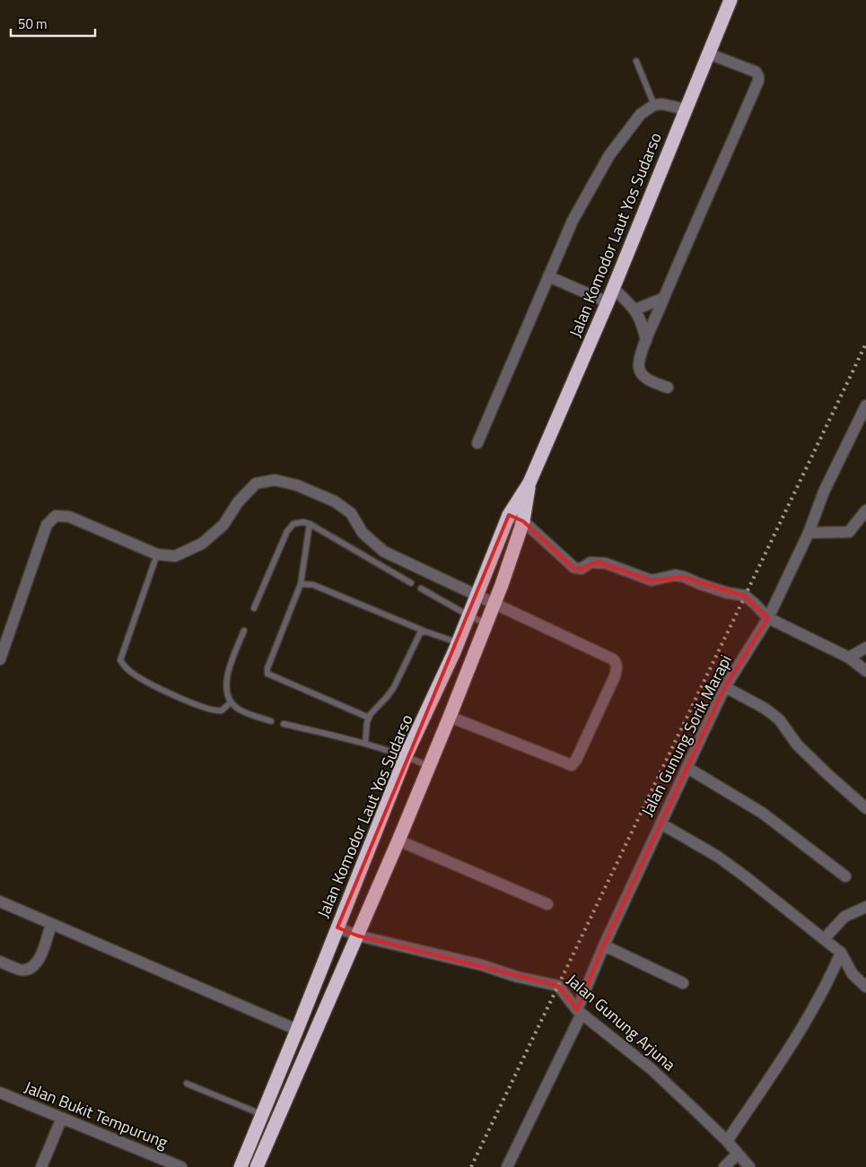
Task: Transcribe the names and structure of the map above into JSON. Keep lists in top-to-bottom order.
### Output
{
  "streets": {
    "highway": ["Jalan Komodor Laut Yos Sudarso"],
    "street": ["Jalan Gunung Sorik Marapi", "Jalan Gunung Arjuna", "Jalan Bukit Tempurung"]
  },
  "crossings": [
    ["Jalan Komodor Laut Yos Sudarso", "Jalan Gunung Arjuna"],
    ["Jalan Gunung Sorik Marapi", "Jalan Gunung Arjuna"]
  ],
  "scale_bar": "50 m"
}
